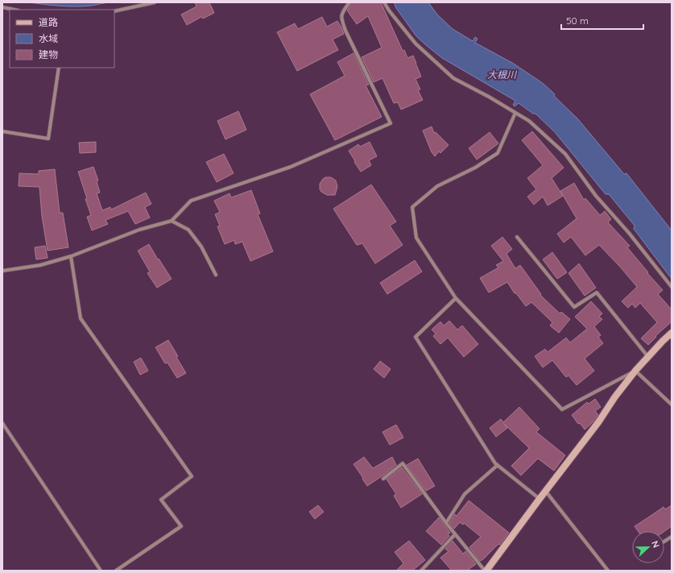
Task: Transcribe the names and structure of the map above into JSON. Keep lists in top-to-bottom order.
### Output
{
  "water": ["大根川"],
  "legend": ["道路", "水域", "建物"],
  "scale_bar": "50 m",
  "north": "right"
}
